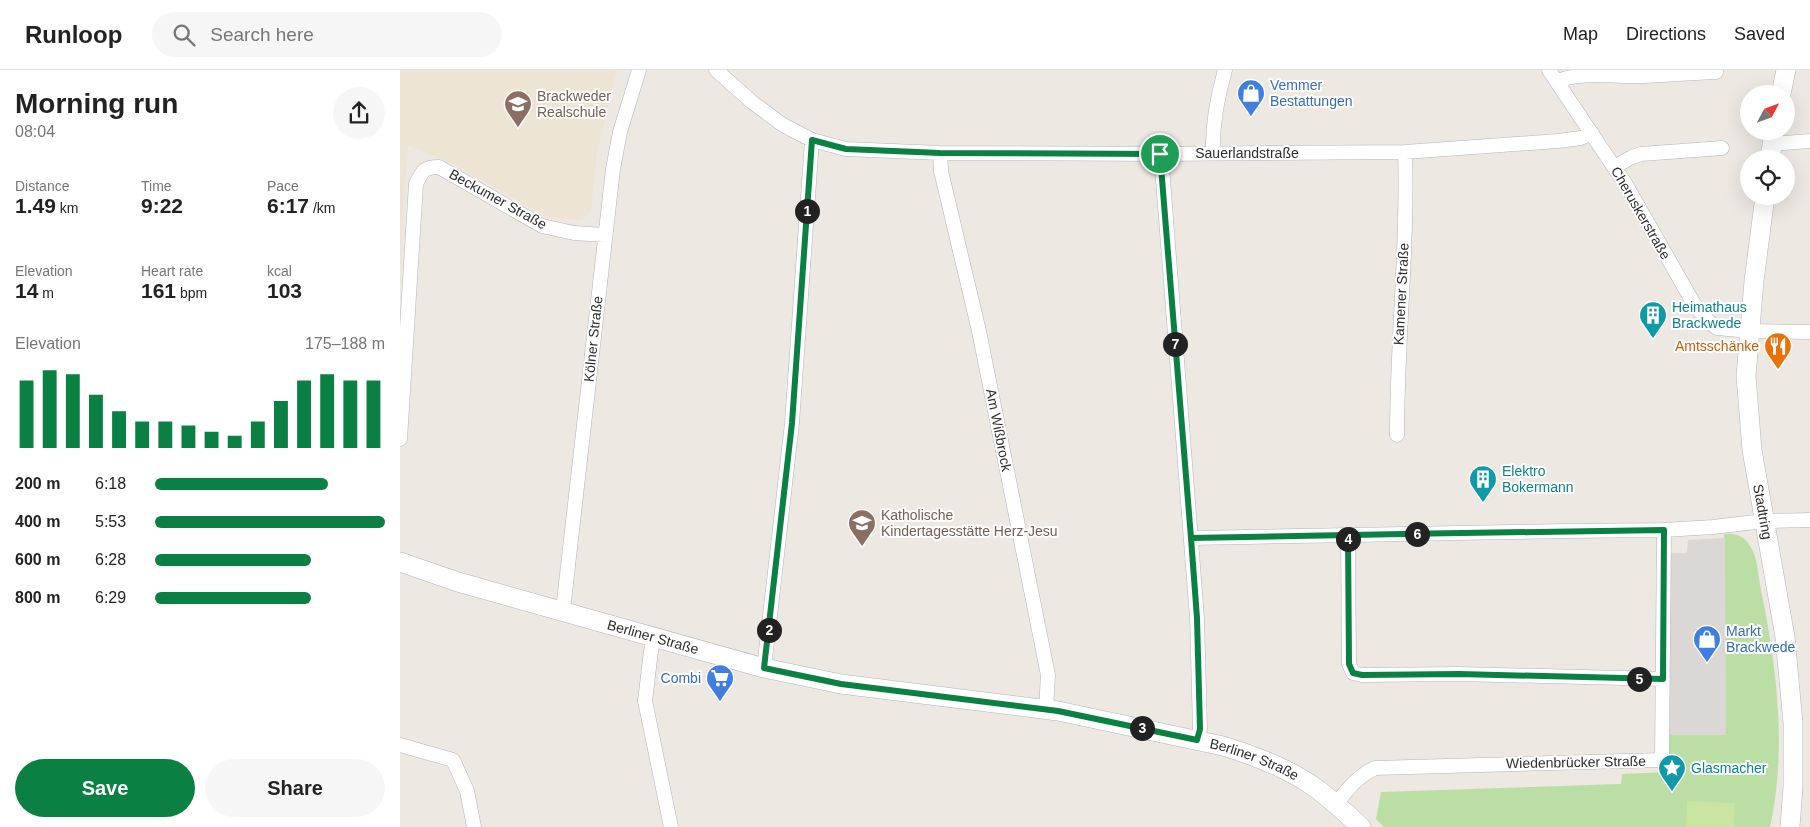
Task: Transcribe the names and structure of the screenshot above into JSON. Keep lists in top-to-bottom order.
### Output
{
  "streets": {
    "street": [
      "Sauerlandstraße",
      "Beckumer Straße",
      "Cheruskerstraße",
      "Kamener Straße",
      "Kölner Straße",
      "Am Wißbrock",
      "Stadtring",
      "Berliner Straße",
      "Wiedenbrücker Straße"
    ]
  },
  "crossings": [
    ["Sauerlandstraße", "Cheruskerstraße"],
    ["Sauerlandstraße", "Kamener Straße"],
    ["Sauerlandstraße", "Am Wißbrock"],
    ["Beckumer Straße", "Kölner Straße"],
    ["Cheruskerstraße", "Stadtring"],
    ["Kölner Straße", "Berliner Straße"],
    ["Am Wißbrock", "Berliner Straße"],
    ["Berliner Straße", "Wiedenbrücker Straße"]
  ],
  "places": {
    "shop": ["Vemmer Bestattungen", "Markt Brackwede"],
    "school or university": ["Brackweder Realschule", "Katholische Kindertagesstätte Herz-Jesu"],
    "building": ["Heimathaus Brackwede", "Elektro Bokermann"],
    "restaurant": ["Amtsschänke"],
    "supermarket": ["Combi"],
    "place": ["Glasmacher"]
  },
  "north": "top right",
  "page": {
    "header": "Runloop",
    "search": "Search here",
    "nav": ["Map", "Directions", "Saved"],
    "heading": ["Morning run", "08:04"],
    "stats": [
      ["Distance", "1.49 km"],
      ["Time", "9:22"],
      ["Pace", "6:17 /km"],
      ["Elevation", "14 m"],
      ["Heart rate", "161 bpm"],
      ["kcal", "103"]
    ],
    "pins": [
      "1",
      "7",
      "6",
      "4",
      "2",
      "5",
      "3"
    ],
    "chart": ["Elevation", "175–188 m"],
    "list": [
      {
        "name": "200 m",
        "note": "6:18"
      },
      {
        "name": "400 m",
        "note": "5:53"
      },
      {
        "name": "600 m",
        "note": "6:28"
      },
      {
        "name": "800 m",
        "note": "6:29"
      }
    ],
    "buttons": ["Save", "Share"]
  }
}
